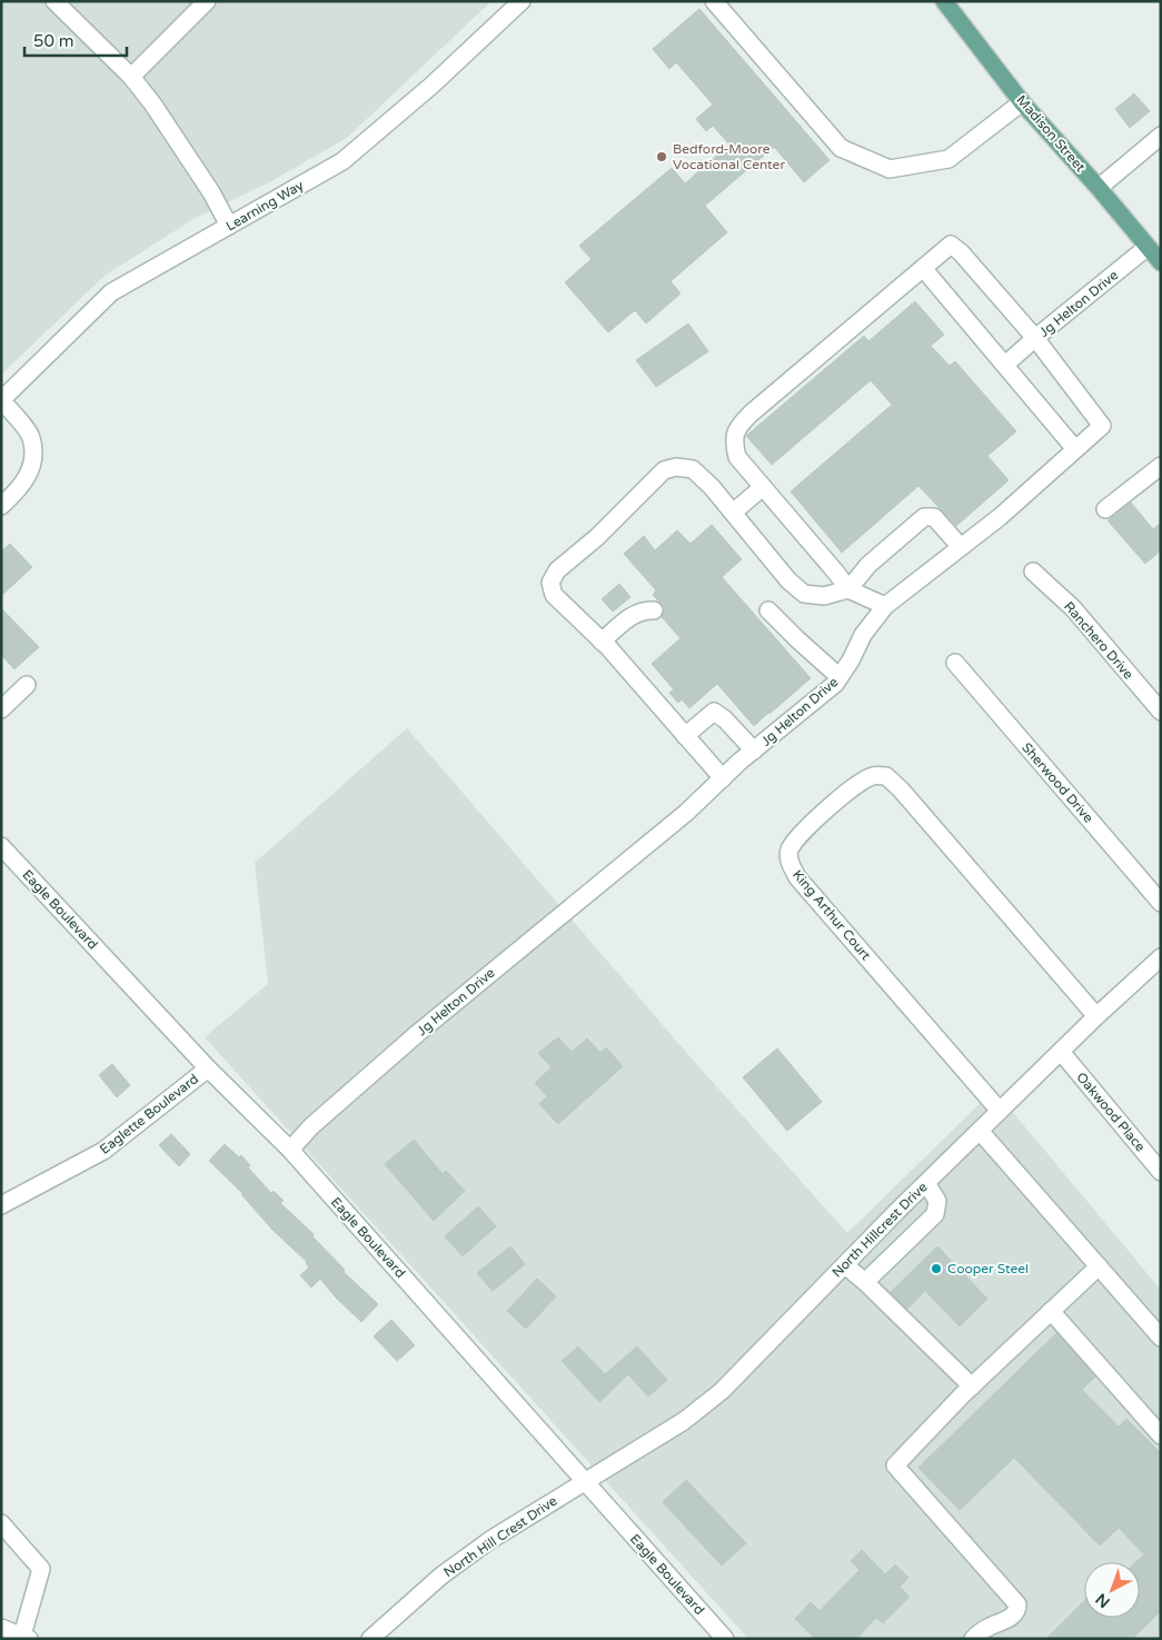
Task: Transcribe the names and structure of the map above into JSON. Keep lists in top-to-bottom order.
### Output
{
  "streets": {
    "main road": ["Madison Street"],
    "street": [
      "Learning Way",
      "Jg Helton Drive",
      "Ranchero Drive",
      "Sherwood Drive",
      "Eagle Boulevard",
      "King Arthur Court",
      "Oakwood Place",
      "Eaglette Boulevard",
      "North Hillcrest Drive",
      "North Hill Crest Drive"
    ]
  },
  "crossings": [
    ["Madison Street", "Jg Helton Drive"],
    ["Jg Helton Drive", "Eagle Boulevard"],
    ["Eagle Boulevard", "Eaglette Boulevard"],
    ["Eagle Boulevard", "North Hillcrest Drive"],
    ["Eagle Boulevard", "North Hill Crest Drive"],
    ["King Arthur Court", "North Hillcrest Drive"],
    ["Oakwood Place", "North Hillcrest Drive"],
    ["North Hillcrest Drive", "North Hill Crest Drive"]
  ],
  "places": ["Bedford-Moore Vocational Center", "Cooper Steel"],
  "scale_bar": "50 m",
  "north": "bottom left"
}
